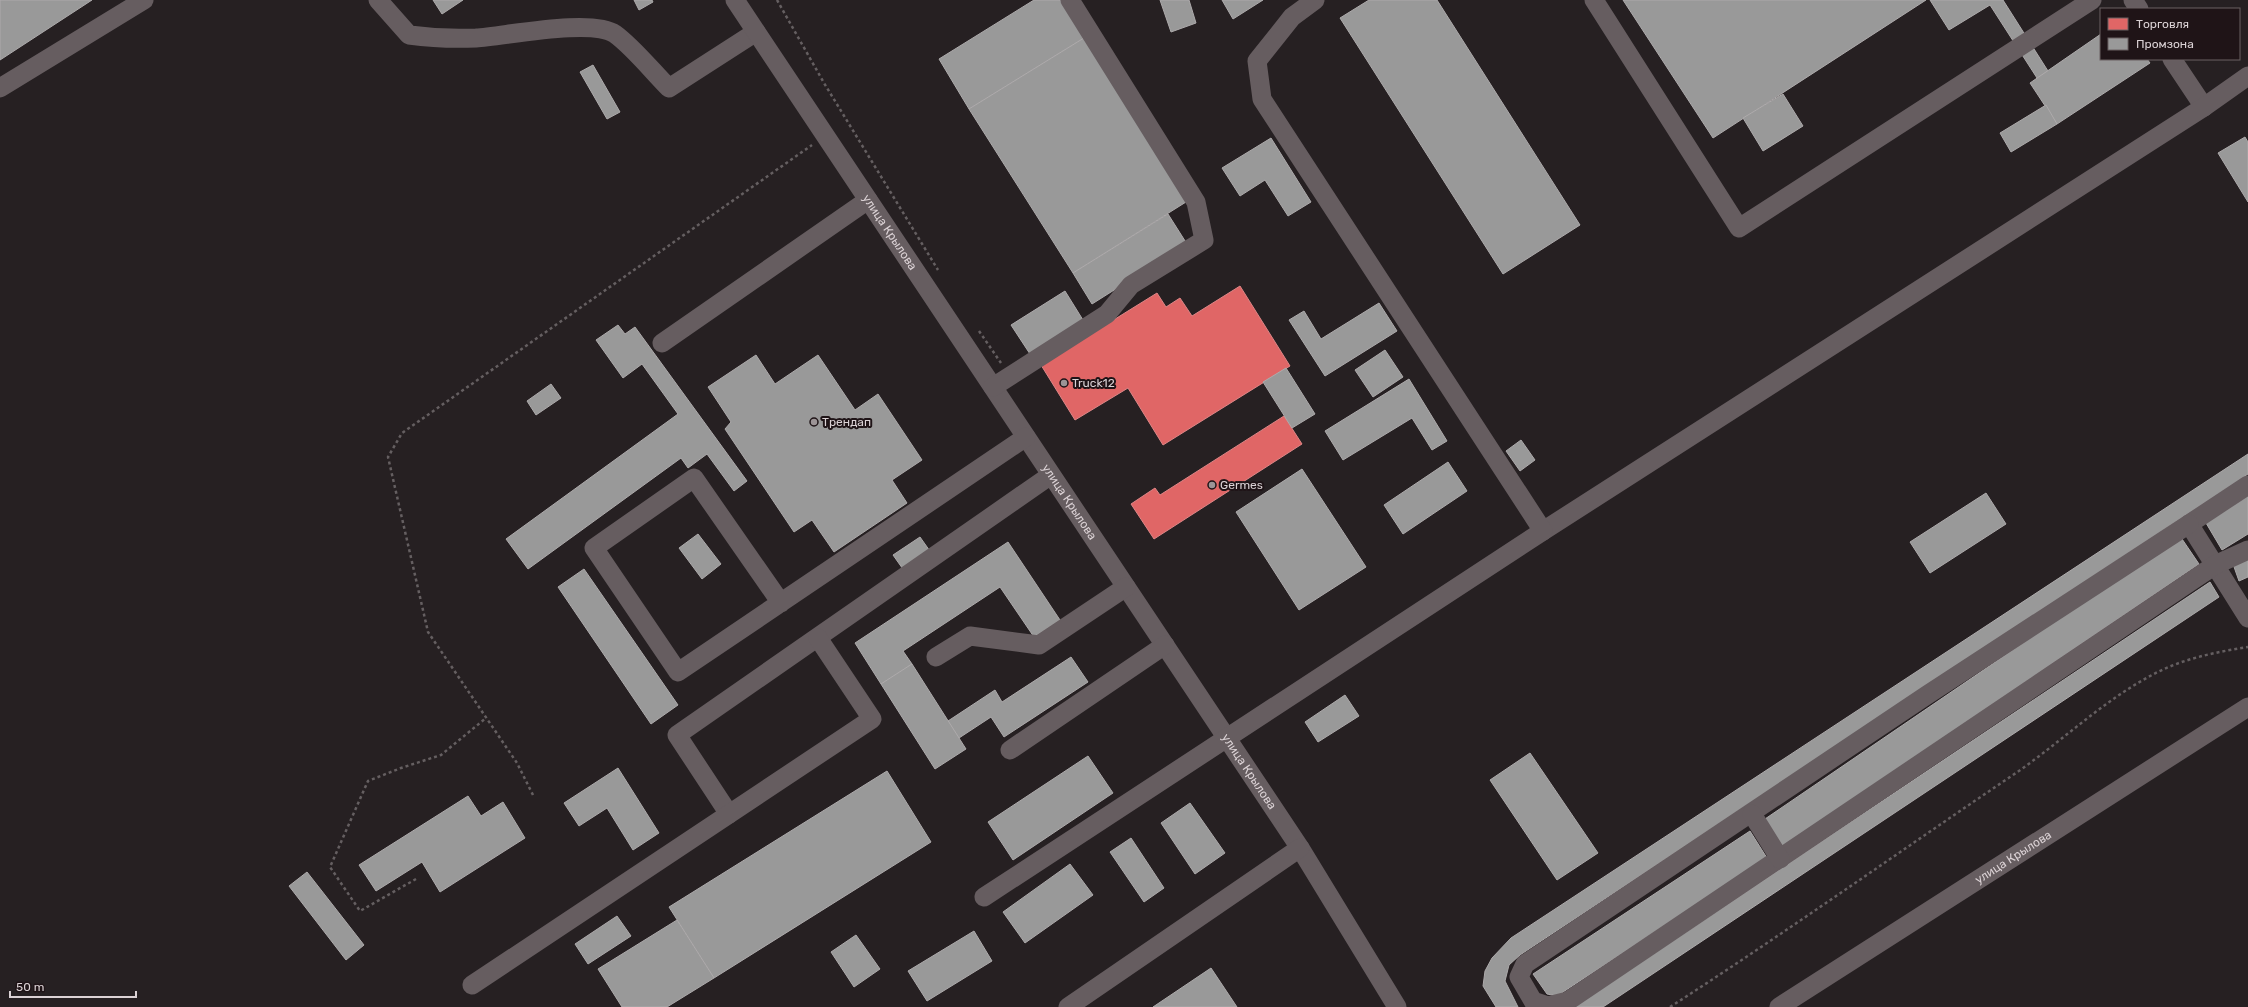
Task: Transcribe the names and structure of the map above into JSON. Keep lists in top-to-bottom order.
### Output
{
  "streets": {
    "street": ["улица Крылова"]
  },
  "places": ["Truck12", "Трендап", "Germes"],
  "legend": ["Торговля", "Промзона"],
  "scale_bar": "50 m"
}
